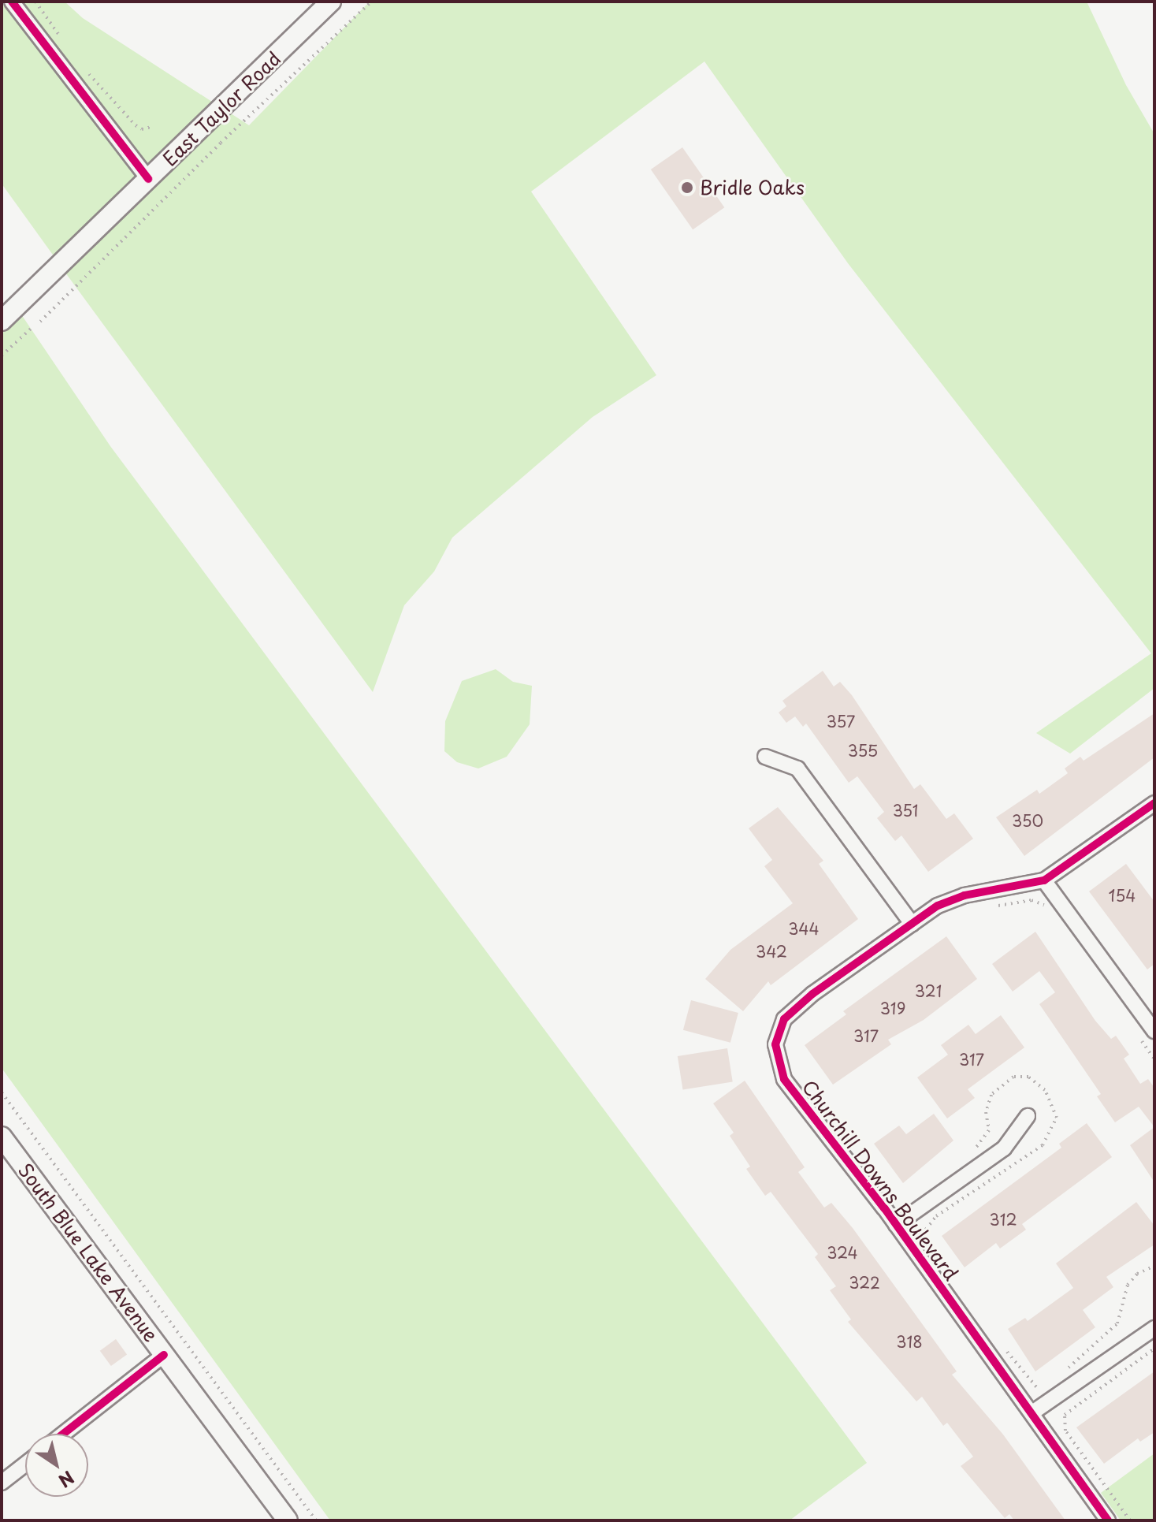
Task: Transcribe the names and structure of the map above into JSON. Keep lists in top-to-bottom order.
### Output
{
  "streets": {
    "main road": ["East Taylor Road", "South Blue Lake Avenue"],
    "street": ["Churchill Downs Boulevard"]
  },
  "places": ["Bridle Oaks"],
  "house_numbers": [
    "357",
    "355",
    "351",
    "350",
    "154",
    "344",
    "342",
    "321",
    "319",
    "317",
    "317",
    "312",
    "324",
    "322",
    "318"
  ],
  "north": "bottom right"
}
